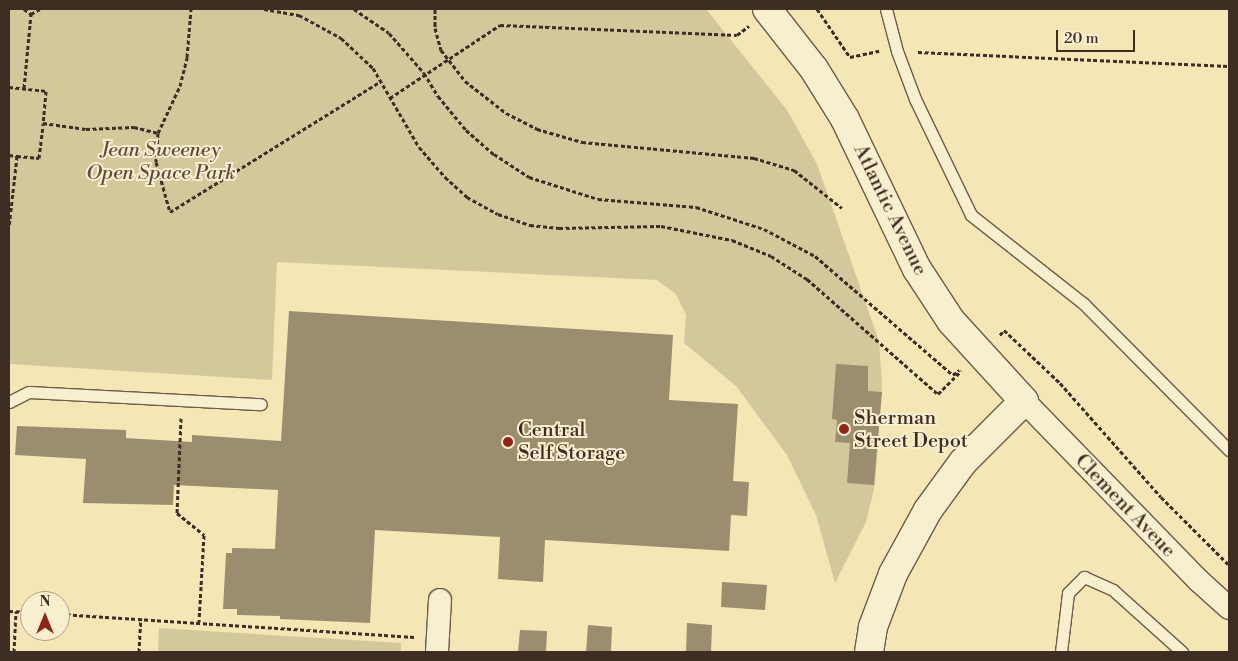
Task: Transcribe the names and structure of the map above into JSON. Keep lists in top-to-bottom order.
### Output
{
  "streets": {
    "street": ["Atlantic Avenue", "Clement Aveue"]
  },
  "crossings": [
    ["Atlantic Avenue", "Clement Aveue"]
  ],
  "parks": ["Jean Sweeney Open Space Park"],
  "places": ["Sherman Street Depot", "Central Self Storage"],
  "scale_bar": "20 m",
  "north": "top"
}
